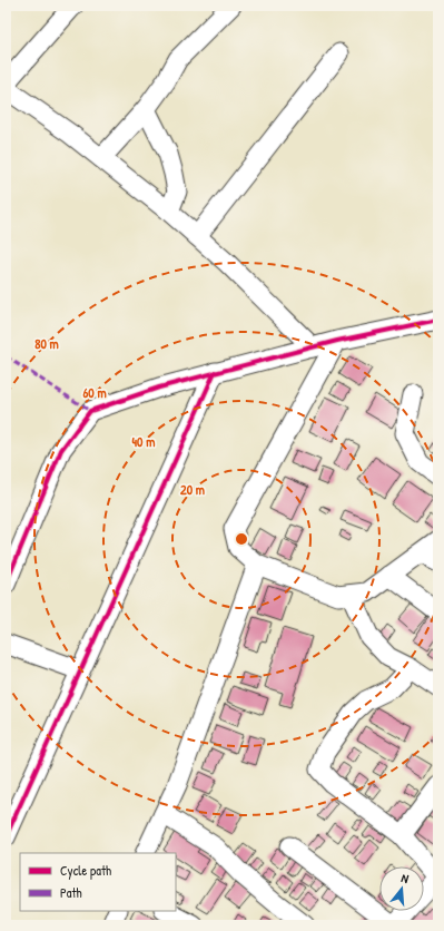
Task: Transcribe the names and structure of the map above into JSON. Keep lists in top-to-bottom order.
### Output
{
  "legend": ["Cycle path", "Path"],
  "north": "top",
  "rings": [
    "80 m",
    "60 m",
    "40 m",
    "20 m"
  ]
}
